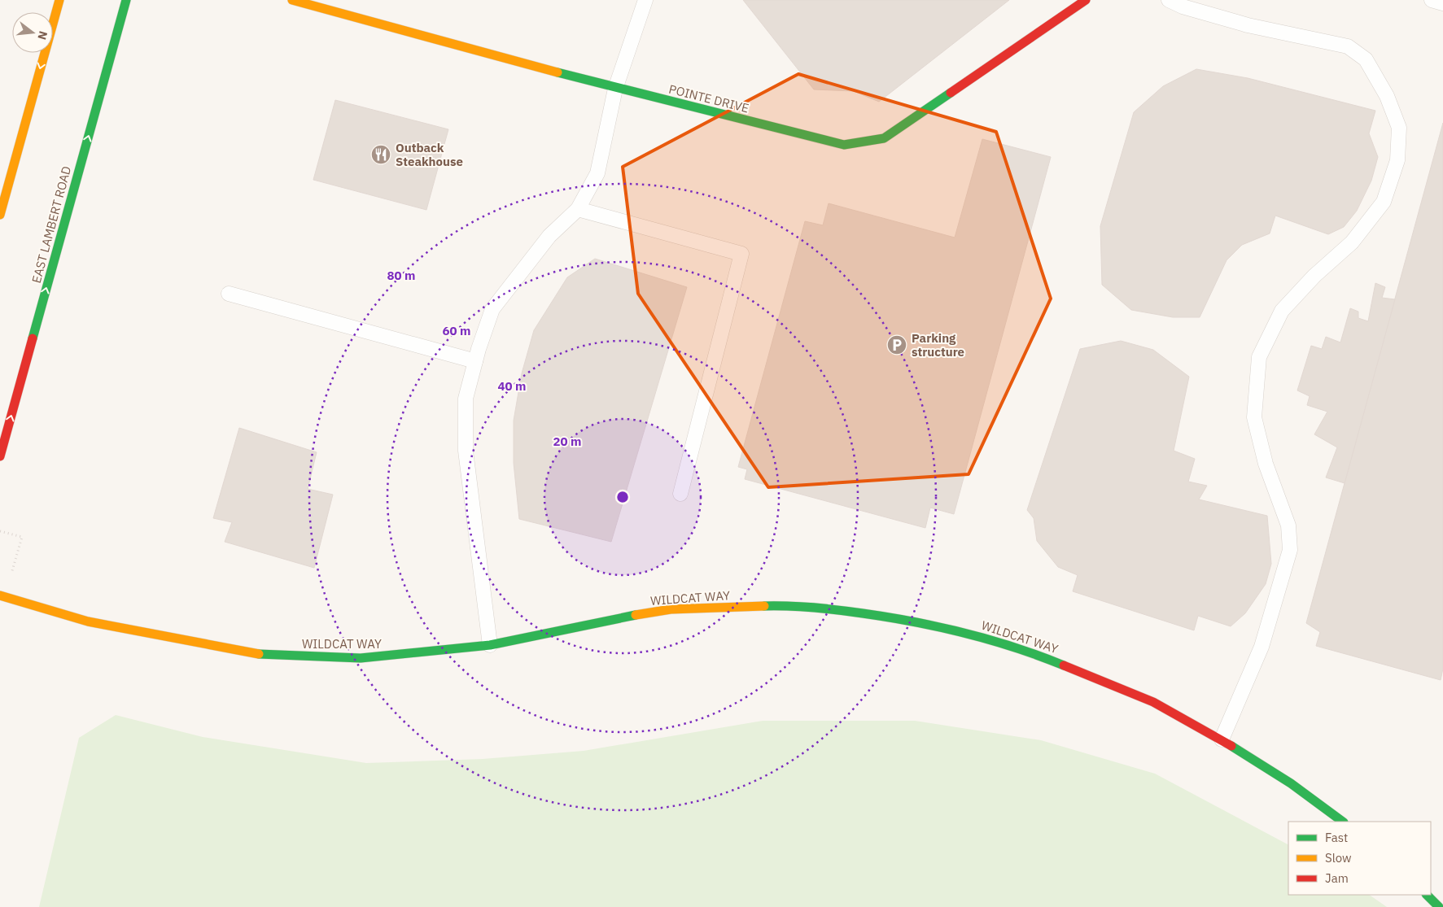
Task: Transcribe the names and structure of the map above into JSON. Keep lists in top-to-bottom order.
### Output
{
  "streets": {
    "street": ["POINTE DRIVE", "EAST LAMBERT ROAD", "WILDCAT WAY"]
  },
  "places": {
    "restaurant": ["Outback Steakhouse"],
    "parking": ["Parking structure"]
  },
  "legend": ["Fast", "Slow", "Jam"],
  "north": "right",
  "rings": [
    "80 m",
    "60 m",
    "40 m",
    "20 m"
  ]
}
